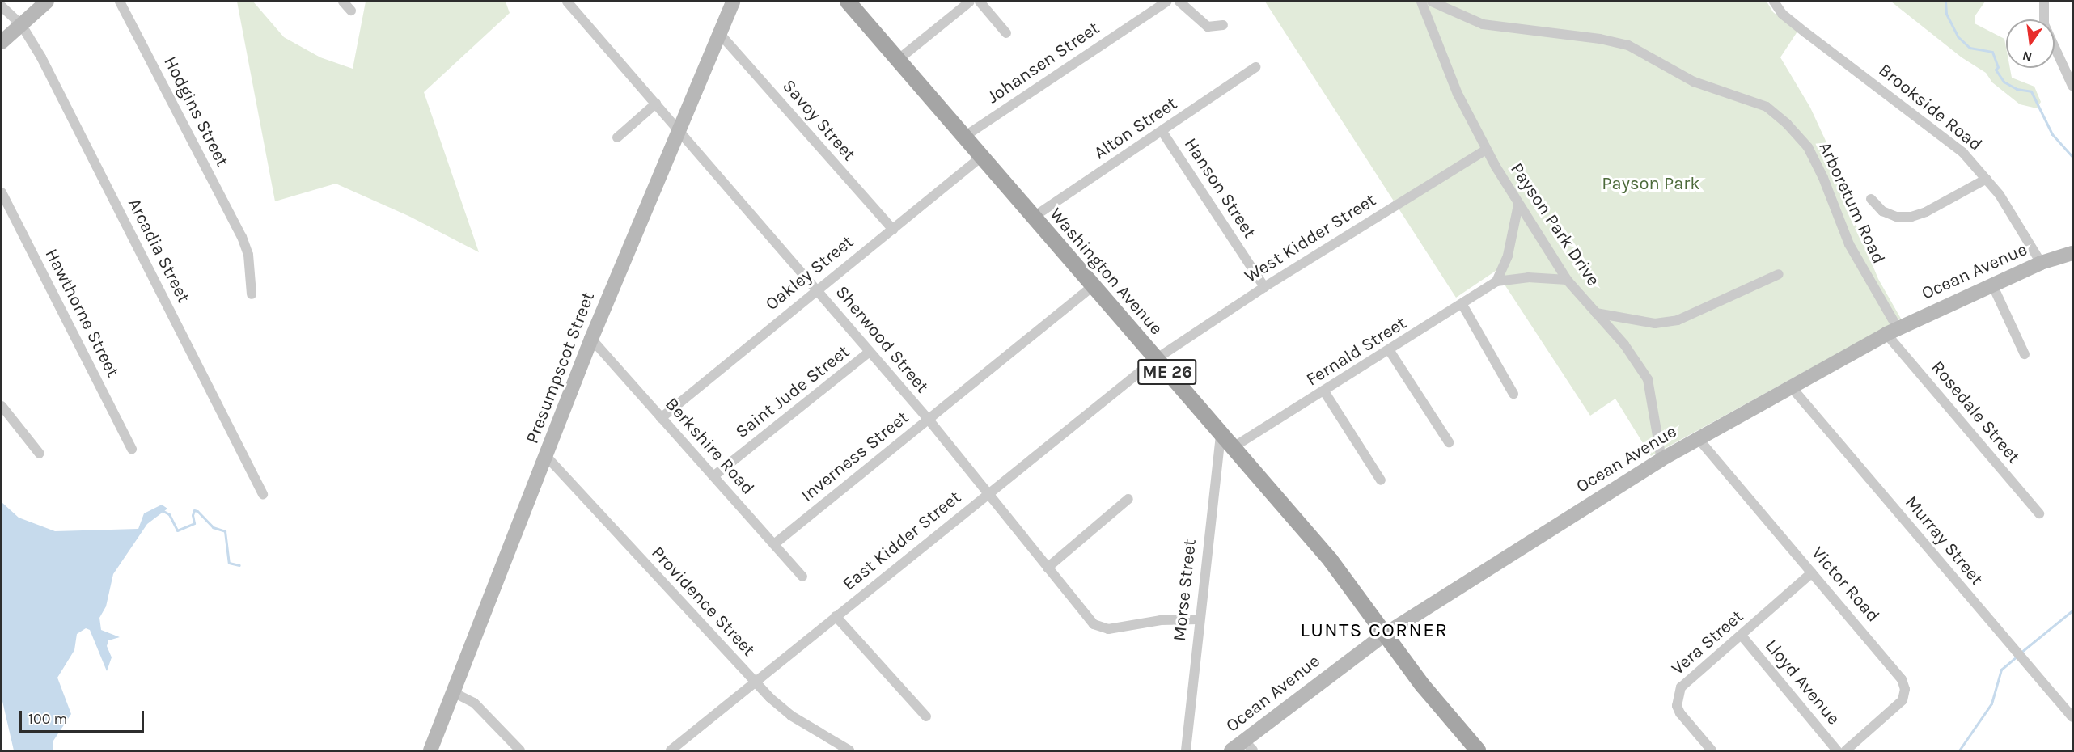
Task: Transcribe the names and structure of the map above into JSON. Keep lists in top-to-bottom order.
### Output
{
  "streets": {
    "main road": [
      "Washington Avenue",
      "Ocean Avenue",
      "Presumpscot Street",
      "ME 26"
    ],
    "street": [
      "Johansen Street",
      "Brookside Road",
      "Hodgins Street",
      "Savoy Street",
      "Alton Street",
      "Hanson Street",
      "Arboretum Road",
      "Payson Park Drive",
      "West Kidder Street",
      "Arcadia Street",
      "Oakley Street",
      "Hawthorne Street",
      "Sherwood Street",
      "Fernald Street",
      "Saint Jude Street",
      "Rosedale Street",
      "Berkshire Road",
      "Inverness Street",
      "East Kidder Street",
      "Murray Street",
      "Victor Road",
      "Morse Street",
      "Providence Street",
      "Vera Street",
      "Lloyd Avenue"
    ]
  },
  "crossings": [
    ["Johansen Street", "Washington Avenue"],
    ["Brookside Road", "Ocean Avenue"],
    ["Savoy Street", "Oakley Street"],
    ["Savoy Street", "Presumpscot Street"],
    ["Alton Street", "Hanson Street"],
    ["Alton Street", "Washington Avenue"],
    ["Hanson Street", "West Kidder Street"],
    ["Arboretum Road", "Ocean Avenue"],
    ["Arboretum Road", "Rosedale Street"],
    ["Payson Park Drive", "West Kidder Street"],
    ["Payson Park Drive", "Ocean Avenue"],
    ["Payson Park Drive", "Fernald Street"],
    ["West Kidder Street", "Washington Avenue"],
    ["West Kidder Street", "East Kidder Street"],
    ["Washington Avenue", "Ocean Avenue"],
    ["Washington Avenue", "Oakley Street"],
    ["Washington Avenue", "Fernald Street"],
    ["Washington Avenue", "Inverness Street"],
    ["Washington Avenue", "East Kidder Street"],
    ["Washington Avenue", "Morse Street"],
    ["Ocean Avenue", "Rosedale Street"],
    ["Ocean Avenue", "Murray Street"],
    ["Ocean Avenue", "Victor Road"],
    ["Oakley Street", "Sherwood Street"],
    ["Oakley Street", "Berkshire Road"],
    ["Sherwood Street", "Presumpscot Street"],
    ["Sherwood Street", "Saint Jude Street"],
    ["Sherwood Street", "Inverness Street"],
    ["Sherwood Street", "East Kidder Street"],
    ["Sherwood Street", "Morse Street"],
    ["Presumpscot Street", "Berkshire Road"],
    ["Presumpscot Street", "Providence Street"],
    ["Saint Jude Street", "Berkshire Road"],
    ["Berkshire Road", "Inverness Street"],
    ["East Kidder Street", "Providence Street"],
    ["Victor Road", "Vera Street"],
    ["Vera Street", "Lloyd Avenue"]
  ],
  "districts": ["LUNTS CORNER"],
  "parks": ["Payson Park"],
  "scale_bar": "100 m",
  "north": "bottom"
}
